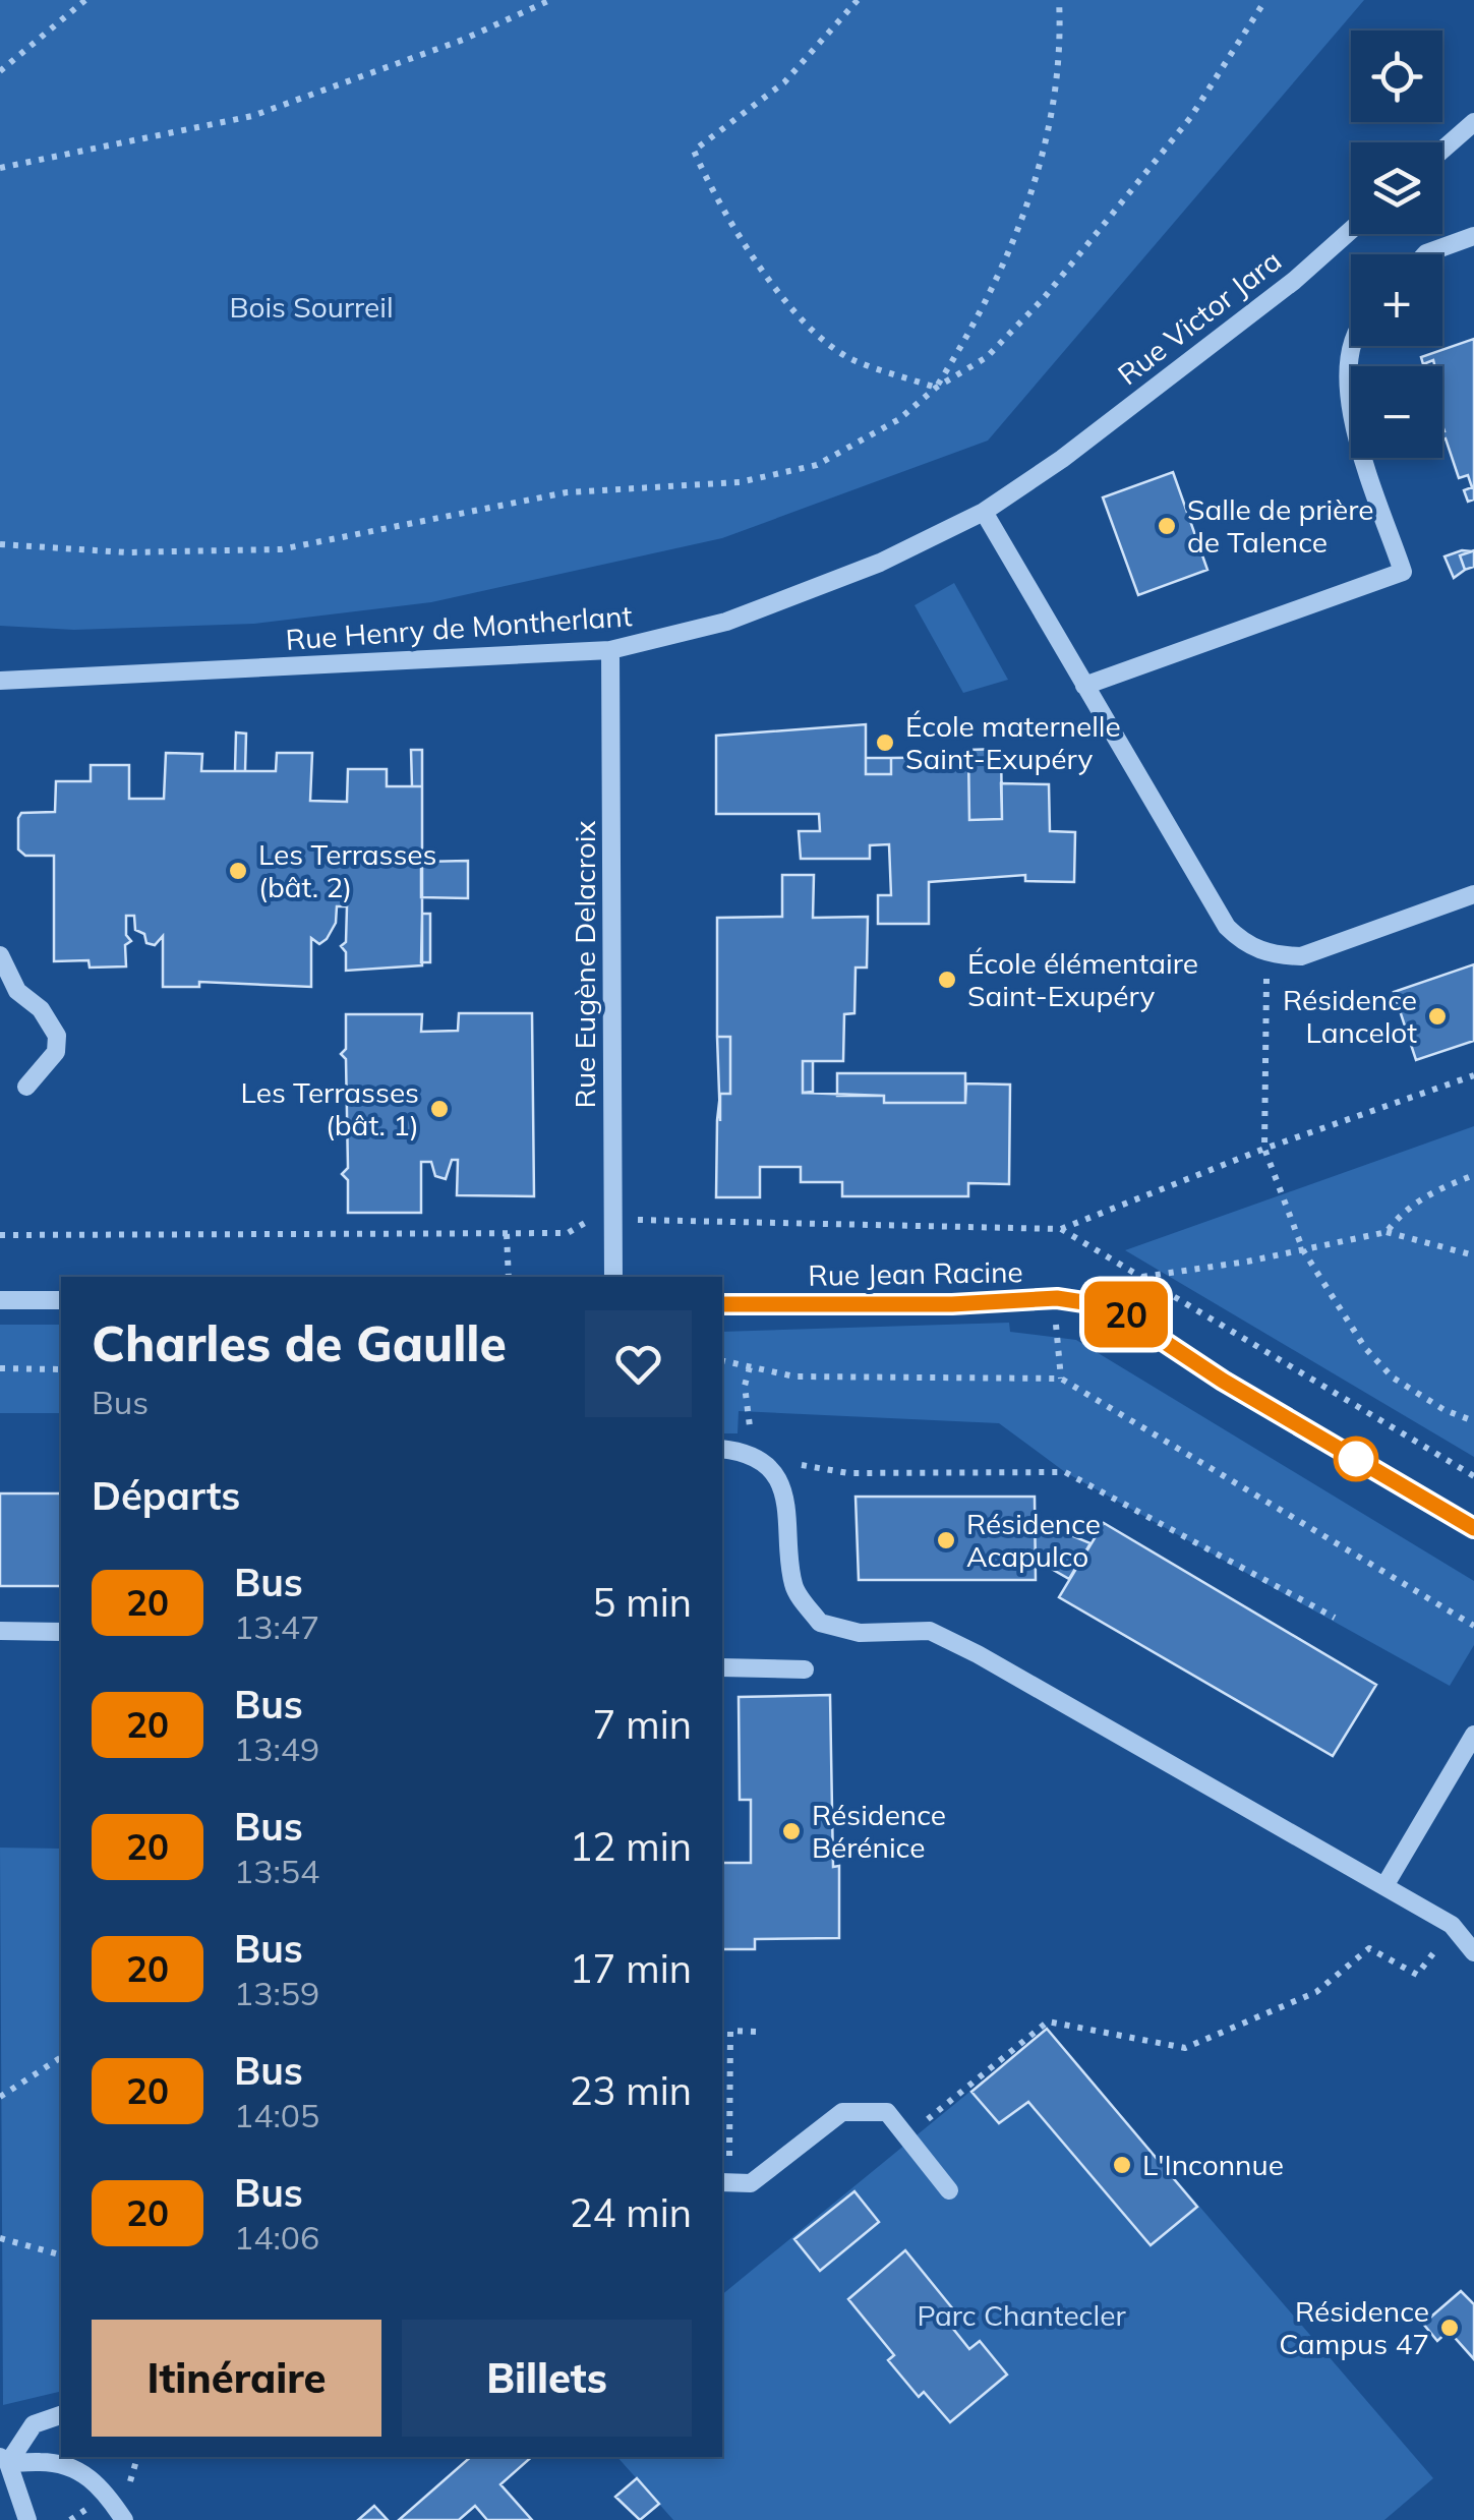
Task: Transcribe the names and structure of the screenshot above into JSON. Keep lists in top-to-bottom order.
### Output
{
  "streets": {
    "street": [
      "Rue Victor Jara",
      "Rue Henry de Montherlant",
      "Rue Eugène Delacroix",
      "Rue Jean Racine"
    ]
  },
  "crossings": [
    ["Rue Victor Jara", "Rue Henry de Montherlant"],
    ["Rue Henry de Montherlant", "Rue Eugène Delacroix"]
  ],
  "parks": ["Bois Sourreil", "Parc Chantecler"],
  "places": [
    "Salle de prière de Talence",
    "École maternelle Saint-Exupéry",
    "Les Terrasses (bât. 2)",
    "École élémentaire Saint-Exupéry",
    "Résidence Lancelot",
    "Les Terrasses (bât. 1)",
    "Résidence Acapulco",
    "Résidence Bérénice",
    "L'Inconnue",
    "Résidence Campus 47"
  ],
  "lines": ["bus line 20"],
  "page": {
    "on_map": "20",
    "map_buttons": ["+", "−"],
    "heading": [
      ["Charles de Gaulle", "Bus"],
      "Départs"
    ],
    "list": [
      {
        "mark": "20",
        "name": "Bus",
        "note": "13:47",
        "value": "5 min"
      },
      {
        "mark": "20",
        "name": "Bus",
        "note": "13:49",
        "value": "7 min"
      },
      {
        "mark": "20",
        "name": "Bus",
        "note": "13:54",
        "value": "12 min"
      },
      {
        "mark": "20",
        "name": "Bus",
        "note": "13:59",
        "value": "17 min"
      },
      {
        "mark": "20",
        "name": "Bus",
        "note": "14:05",
        "value": "23 min"
      },
      {
        "mark": "20",
        "name": "Bus",
        "note": "14:06",
        "value": "24 min"
      }
    ],
    "buttons": ["Itinéraire", "Billets"]
  }
}
